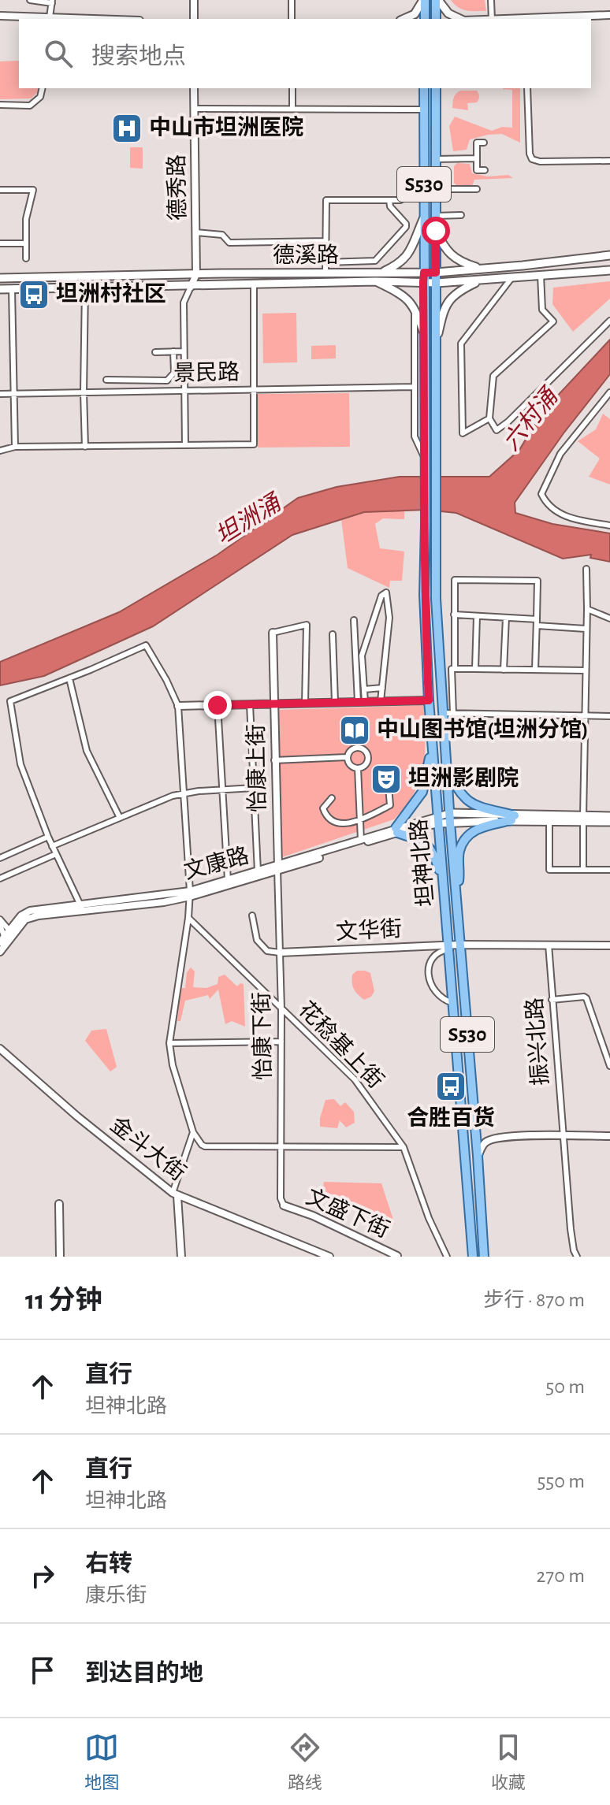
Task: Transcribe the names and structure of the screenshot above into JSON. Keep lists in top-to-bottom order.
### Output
{
  "streets": {
    "main road": ["S530", "德溪路", "坦神北路"],
    "street": [
      "德秀路",
      "景民路",
      "怡康上街",
      "文康路",
      "文华街",
      "怡康下街",
      "振兴北路",
      "花稔基上街",
      "金斗大街",
      "文盛下街"
    ]
  },
  "crossings": [
    ["S530", "德溪路"],
    ["S530", "坦神北路"],
    ["德秀路", "德溪路"],
    ["德溪路", "坦神北路"],
    ["怡康上街", "文康路"],
    ["怡康上街", "怡康下街"],
    ["坦神北路", "文华街"],
    ["文康路", "怡康下街"],
    ["文华街", "怡康下街"],
    ["文华街", "振兴北路"],
    ["怡康下街", "花稔基上街"],
    ["怡康下街", "文盛下街"]
  ],
  "water": ["六村涌", "坦洲涌"],
  "places": {
    "hospital": ["中山市坦洲医院"],
    "bus stop": ["坦洲村社区", "合胜百货"],
    "library": ["中山图书馆(坦洲分馆)"],
    "theatre": ["坦洲影剧院"]
  },
  "page": {
    "search": "搜索地点",
    "heading": ["11 分钟", "步行 · 870 m"],
    "list": [
      ["直行", "坦神北路", "50 m"],
      ["直行", "坦神北路", "550 m"],
      ["右转", "康乐街", "270 m"],
      "到达目的地"
    ],
    "nav": ["地图", "路线", "收藏"]
  }
}
